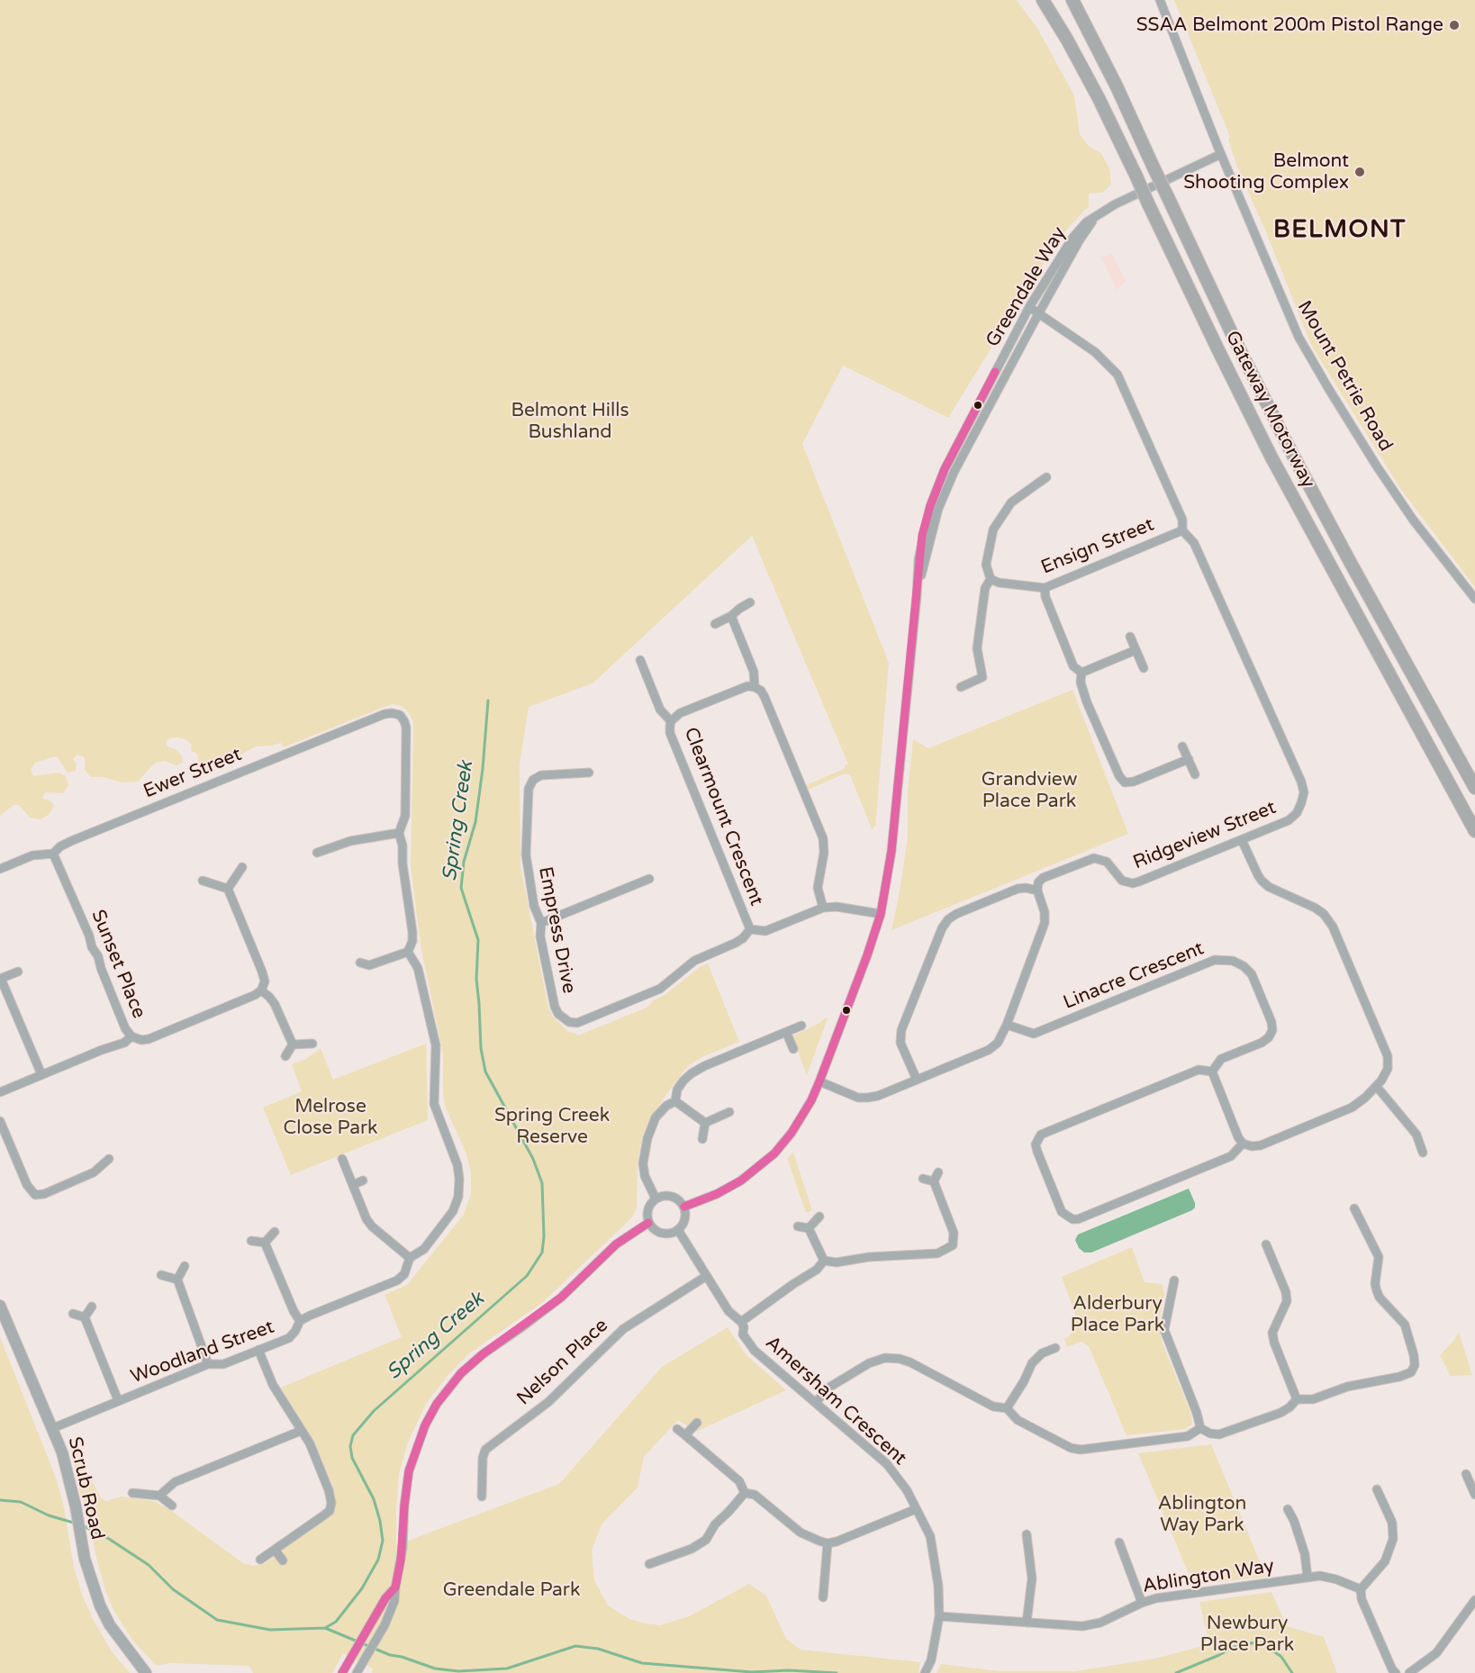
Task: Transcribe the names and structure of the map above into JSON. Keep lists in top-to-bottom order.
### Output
{
  "streets": {
    "highway": ["Gateway Motorway"],
    "main road": ["Scrub Road"],
    "street": [
      "Greendale Way",
      "Mount Petrie Road",
      "Ensign Street",
      "Ewer Street",
      "Clearmount Crescent",
      "Ridgeview Street",
      "Empress Drive",
      "Sunset Place",
      "Linacre Crescent",
      "Woodland Street",
      "Nelson Place",
      "Amersham Crescent",
      "Ablington Way"
    ]
  },
  "crossings": [
    ["Greendale Way", "Mount Petrie Road"],
    ["Greendale Way", "Ridgeview Street"],
    ["Greendale Way", "Amersham Crescent"],
    ["Ensign Street", "Ridgeview Street"],
    ["Ewer Street", "Sunset Place"],
    ["Clearmount Crescent", "Empress Drive"],
    ["Woodland Street", "Scrub Road"],
    ["Nelson Place", "Amersham Crescent"],
    ["Amersham Crescent", "Ablington Way"]
  ],
  "districts": ["BELMONT"],
  "water": ["Spring Creek"],
  "parks": [
    "Belmont Hills Bushland",
    "Grandview Place Park",
    "Melrose Close Park",
    "Spring Creek Reserve",
    "Alderbury Place Park",
    "Ablington Way Park",
    "Greendale Park",
    "Newbury Place Park"
  ],
  "places": ["SSAA Belmont 200m Pistol Range", "Belmont Shooting Complex"]
}
